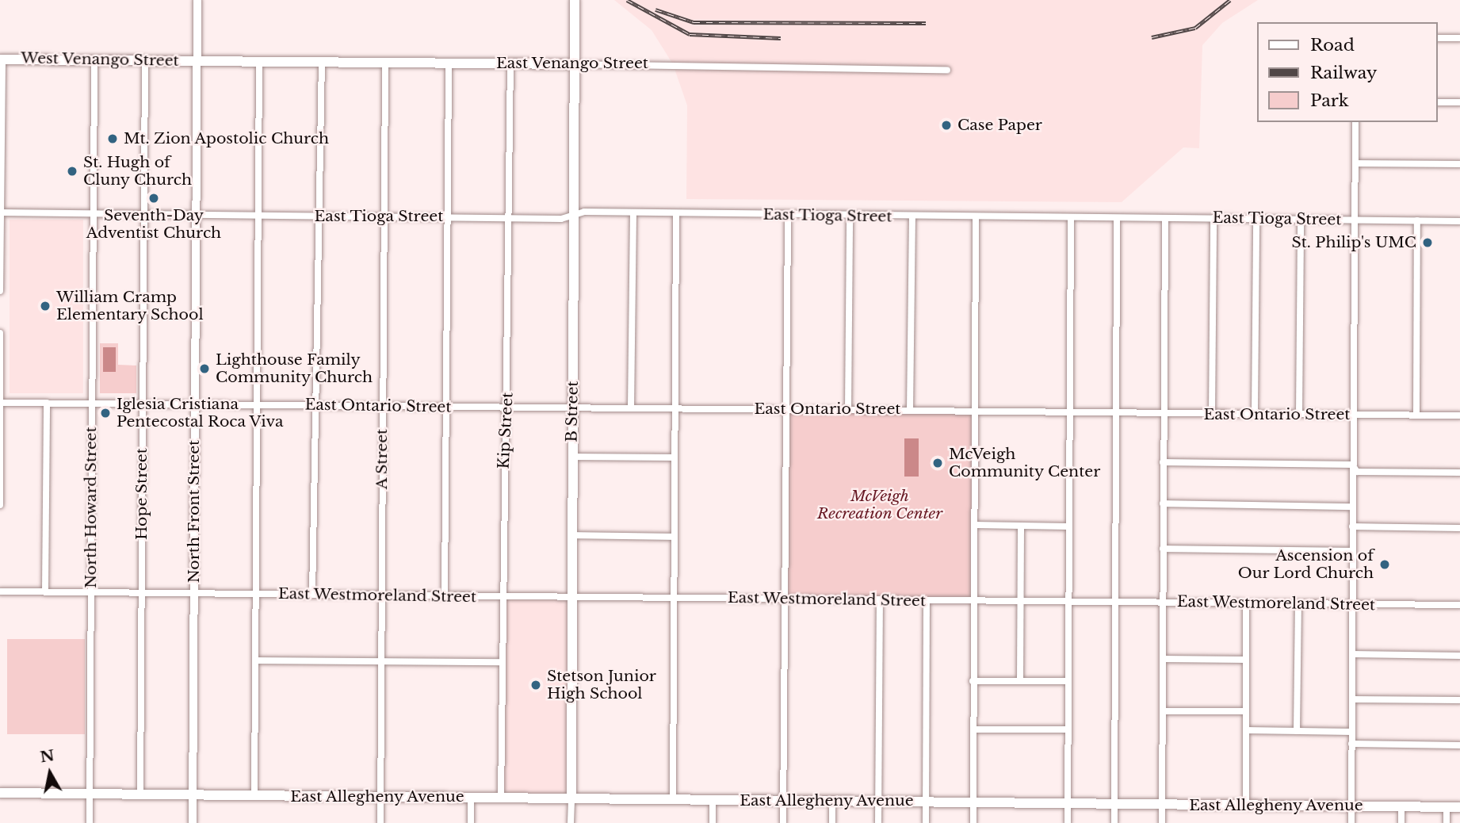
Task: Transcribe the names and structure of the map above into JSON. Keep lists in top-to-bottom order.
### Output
{
  "streets": {
    "main road": [
      "West Venango Street",
      "East Venango Street",
      "B Street",
      "East Allegheny Avenue"
    ],
    "street": [
      "East Tioga Street",
      "East Ontario Street",
      "Kip Street",
      "A Street",
      "Hope Street",
      "North Howard Street",
      "North Front Street",
      "East Westmoreland Street"
    ]
  },
  "crossings": [
    ["West Venango Street", "East Venango Street"],
    ["West Venango Street", "Hope Street"],
    ["West Venango Street", "North Howard Street"],
    ["West Venango Street", "North Front Street"],
    ["East Venango Street", "B Street"],
    ["East Venango Street", "Kip Street"],
    ["East Venango Street", "A Street"],
    ["East Venango Street", "North Front Street"],
    ["East Tioga Street", "B Street"],
    ["East Tioga Street", "Kip Street"],
    ["East Tioga Street", "A Street"],
    ["East Tioga Street", "Hope Street"],
    ["East Tioga Street", "North Howard Street"],
    ["East Tioga Street", "North Front Street"],
    ["East Ontario Street", "B Street"],
    ["East Ontario Street", "Kip Street"],
    ["East Ontario Street", "A Street"],
    ["East Ontario Street", "Hope Street"],
    ["East Ontario Street", "North Howard Street"],
    ["East Ontario Street", "North Front Street"],
    ["B Street", "East Westmoreland Street"],
    ["B Street", "East Allegheny Avenue"],
    ["Kip Street", "East Westmoreland Street"],
    ["Kip Street", "East Allegheny Avenue"],
    ["A Street", "East Westmoreland Street"],
    ["A Street", "East Allegheny Avenue"],
    ["Hope Street", "East Westmoreland Street"],
    ["Hope Street", "East Allegheny Avenue"],
    ["North Howard Street", "East Westmoreland Street"],
    ["North Howard Street", "East Allegheny Avenue"],
    ["North Front Street", "East Westmoreland Street"],
    ["North Front Street", "East Allegheny Avenue"]
  ],
  "parks": ["McVeigh Recreation Center"],
  "places": [
    "Case Paper",
    "Mt. Zion Apostolic Church",
    "St. Hugh of Cluny Church",
    "Seventh-Day Adventist Church",
    "St. Philip's UMC",
    "William Cramp Elementary School",
    "Lighthouse Family Community Church",
    "Iglesia Cristiana Pentecostal Roca Viva",
    "McVeigh Community Center",
    "Ascension of Our Lord Church",
    "Stetson Junior High School"
  ],
  "legend": ["Road", "Railway", "Park"],
  "north": "top"
}
